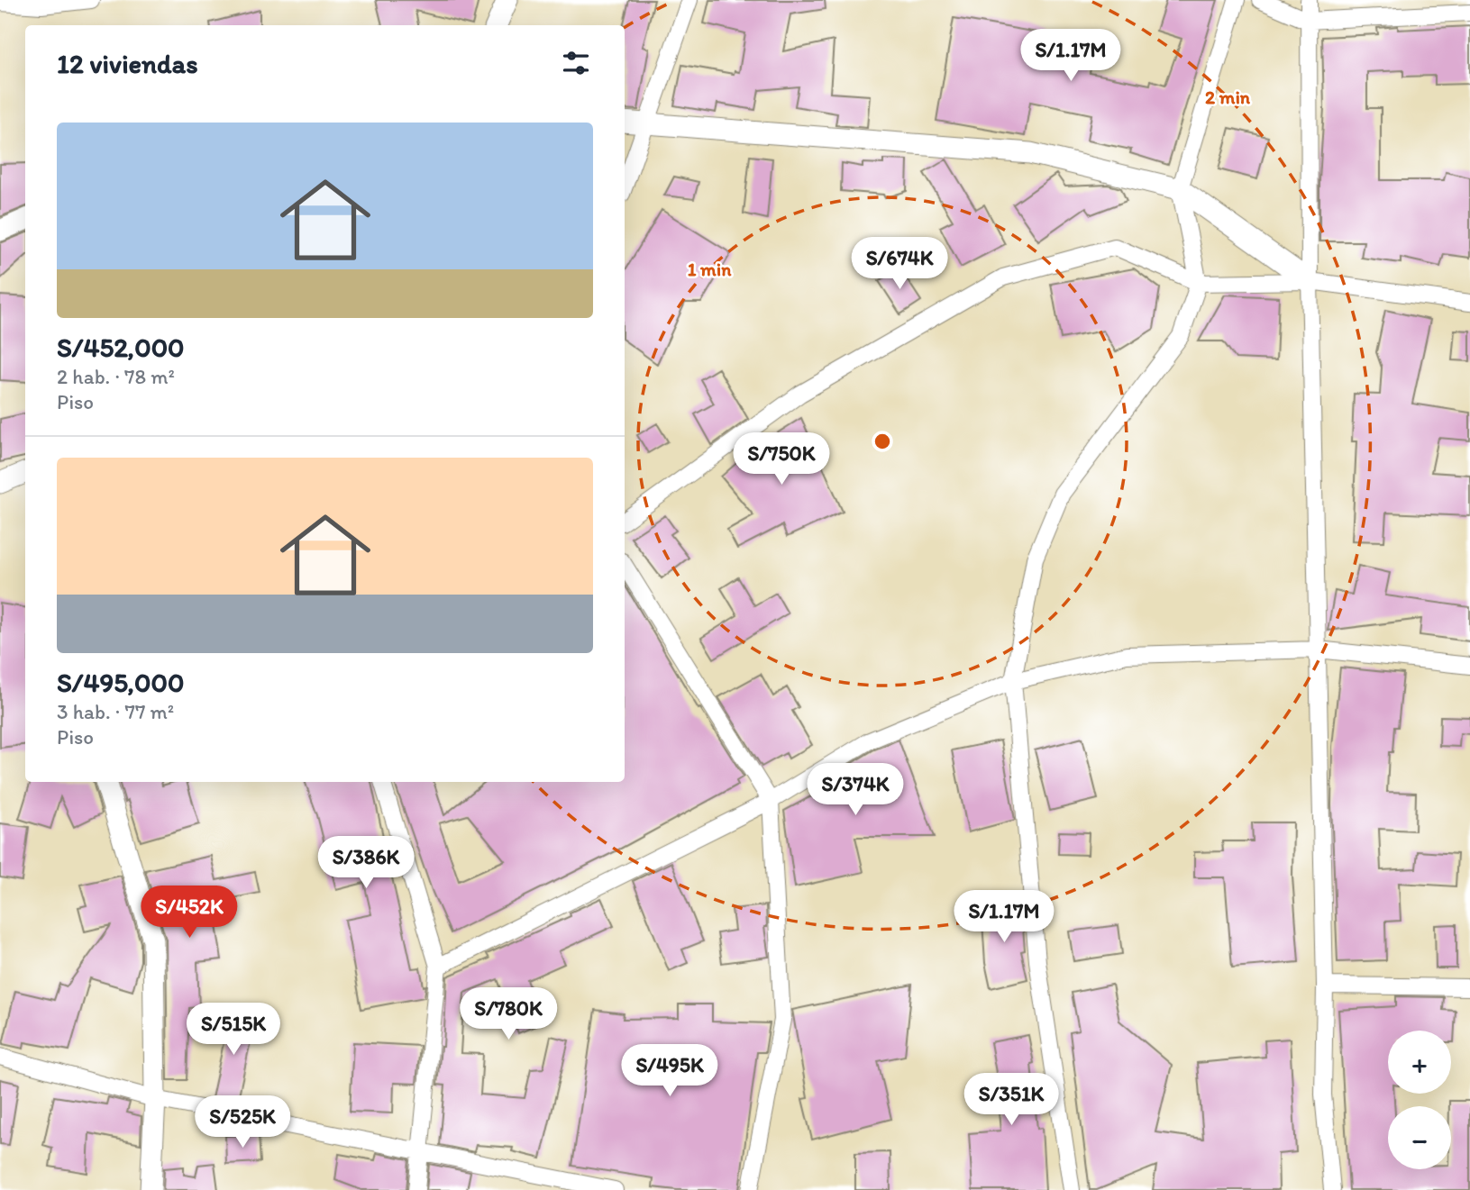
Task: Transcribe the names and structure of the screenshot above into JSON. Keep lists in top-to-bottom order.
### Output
{
  "page": {
    "heading": "12 viviendas",
    "price": [
      "S/1.17M",
      "S/674K",
      "S/750K",
      "S/374K",
      "S/386K",
      "S/452K",
      "S/1.17M",
      "S/780K",
      "S/515K",
      "S/495K",
      "S/351K",
      "S/525K"
    ],
    "list": [
      {
        "name": "S/452,000",
        "note": "2 hab. · 78 m² · Piso"
      },
      {
        "name": "S/495,000",
        "note": "3 hab. · 77 m² · Piso"
      }
    ],
    "map_buttons": ["+", "−"]
  },
  "rings": ["2 min", "1 min"]
}
